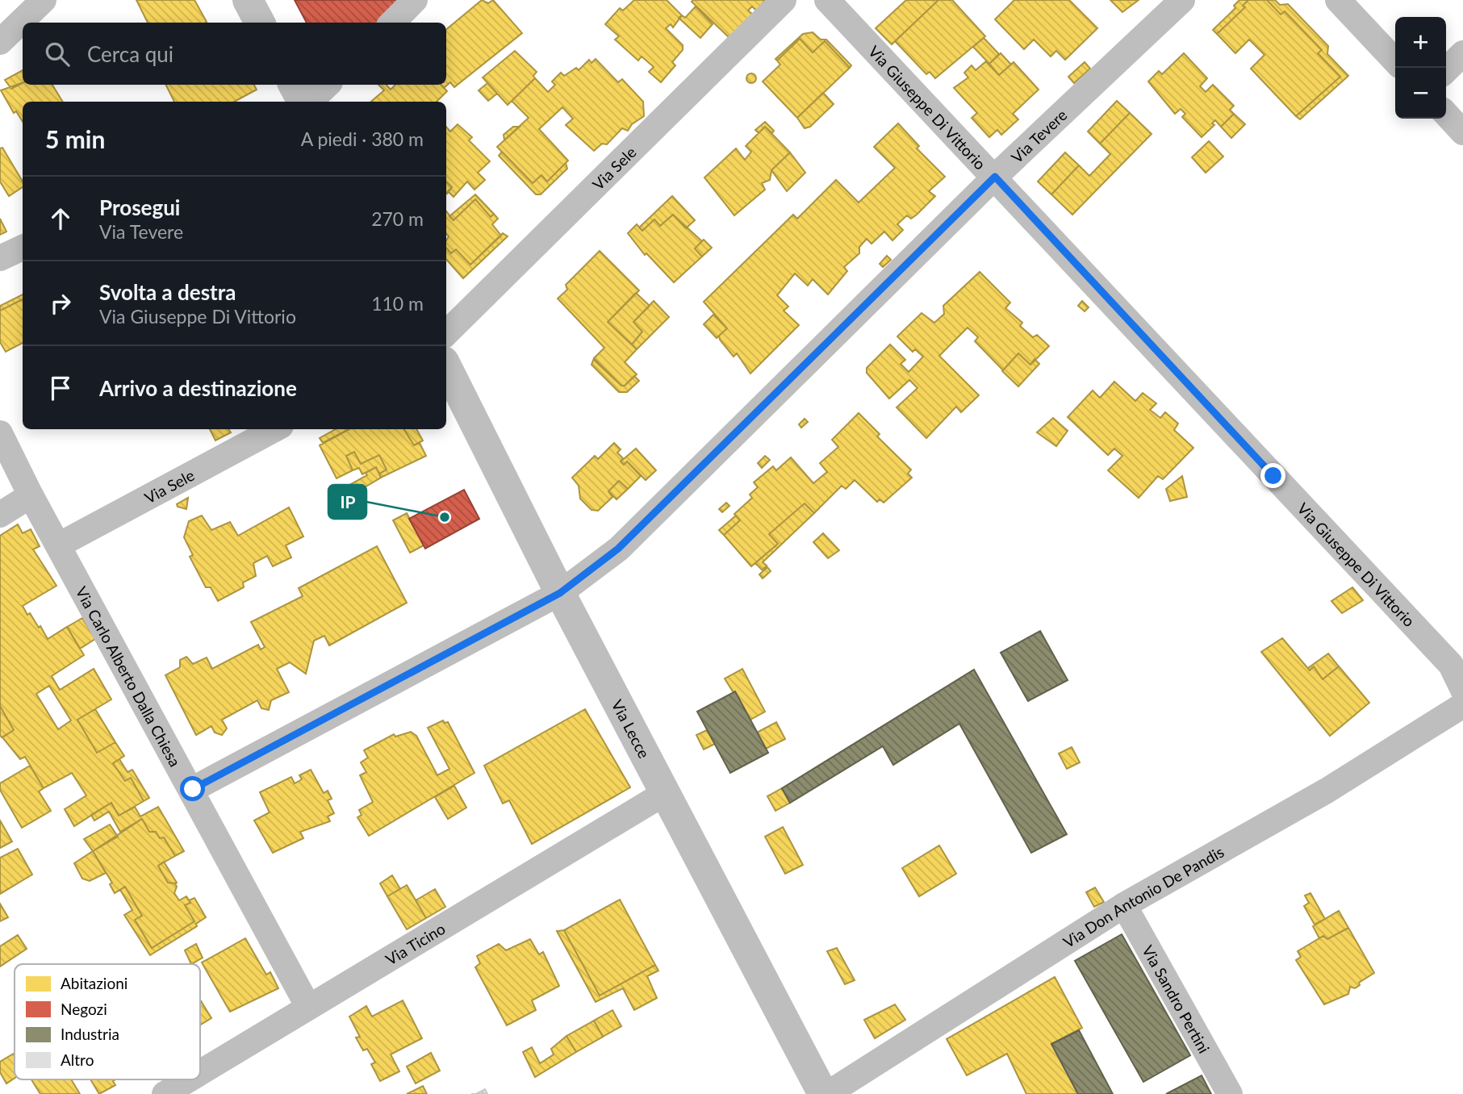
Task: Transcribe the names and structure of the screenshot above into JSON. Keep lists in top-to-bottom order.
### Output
{
  "streets": {
    "street": [
      "Via Giuseppe Di Vittorio",
      "Via Tevere",
      "Via Sele",
      "Via Carlo Alberto Dalla Chiesa",
      "Via Lecce",
      "Via Don Antonio De Pandis",
      "Via Ticino",
      "Via Sandro Pertini"
    ]
  },
  "crossings": [
    ["Via Giuseppe Di Vittorio", "Via Tevere"],
    ["Via Tevere", "Via Carlo Alberto Dalla Chiesa"],
    ["Via Tevere", "Via Lecce"],
    ["Via Sele", "Via Carlo Alberto Dalla Chiesa"],
    ["Via Carlo Alberto Dalla Chiesa", "Via Ticino"],
    ["Via Lecce", "Via Don Antonio De Pandis"],
    ["Via Lecce", "Via Ticino"],
    ["Via Don Antonio De Pandis", "Via Sandro Pertini"]
  ],
  "places": ["IP"],
  "legend": [
    "Abitazioni",
    "Negozi",
    "Industria",
    "Altro"
  ],
  "page": {
    "map_buttons": ["+", "−"],
    "search": "Cerca qui",
    "heading": ["5 min", "A piedi · 380 m"],
    "list": [
      ["Prosegui", "Via Tevere", "270 m"],
      ["Svolta a destra", "Via Giuseppe Di Vittorio", "110 m"],
      "Arrivo a destinazione"
    ]
  }
}
